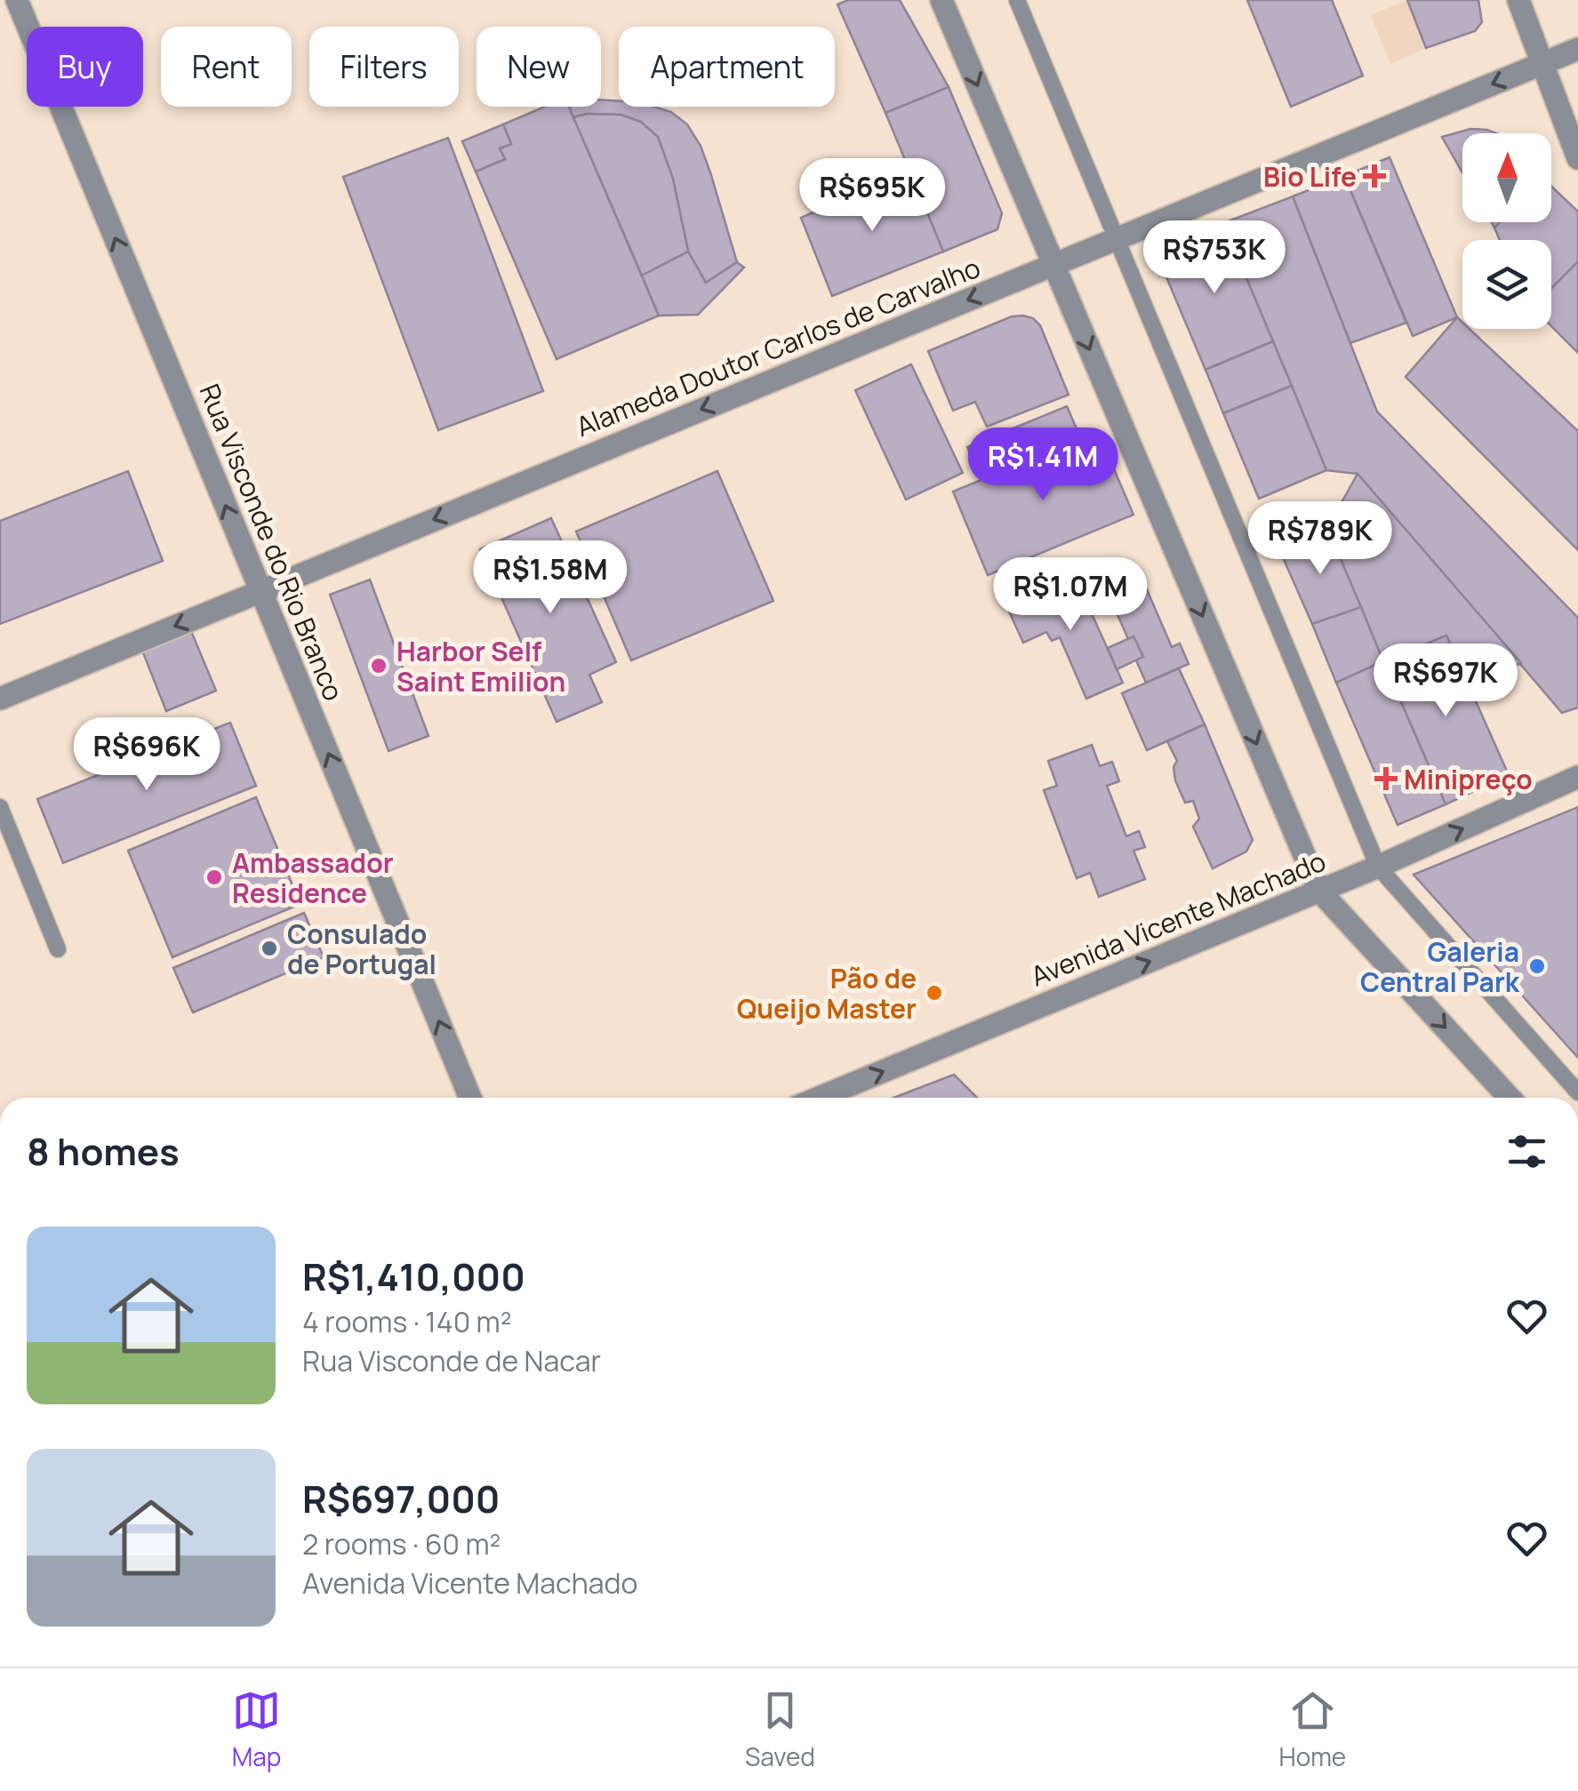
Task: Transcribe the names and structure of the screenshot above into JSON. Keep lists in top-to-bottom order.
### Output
{
  "streets": {
    "street": ["Alameda Doutor Carlos de Carvalho", "Rua Visconde do Rio Branco", "Avenida Vicente Machado"]
  },
  "crossings": [
    ["Alameda Doutor Carlos de Carvalho", "Rua Visconde do Rio Branco"]
  ],
  "one_way": ["Alameda Doutor Carlos de Carvalho", "Rua Visconde do Rio Branco", "Avenida Vicente Machado"],
  "places": {
    "health": ["Bio Life", "Minipreço"],
    "other": [
      "Harbor Self Saint Emilion",
      "Ambassador Residence",
      "Consulado de Portugal",
      "Galeria Central Park",
      "Pão de Queijo Master"
    ]
  },
  "north": "top",
  "page": {
    "chip": [
      "Buy",
      "Rent",
      "Filters",
      "New",
      "Apartment"
    ],
    "price": [
      "R$695K",
      "R$753K",
      "R$1.41M",
      "R$789K",
      "R$1.58M",
      "R$1.07M",
      "R$697K",
      "R$696K"
    ],
    "heading": "8 homes",
    "list": [
      {
        "name": "R$1,410,000",
        "note": "4 rooms · 140 m² · Rua Visconde de Nacar"
      },
      {
        "name": "R$697,000",
        "note": "2 rooms · 60 m² · Avenida Vicente Machado"
      }
    ],
    "tabs": ["Map", "Saved", "Home"]
  }
}
